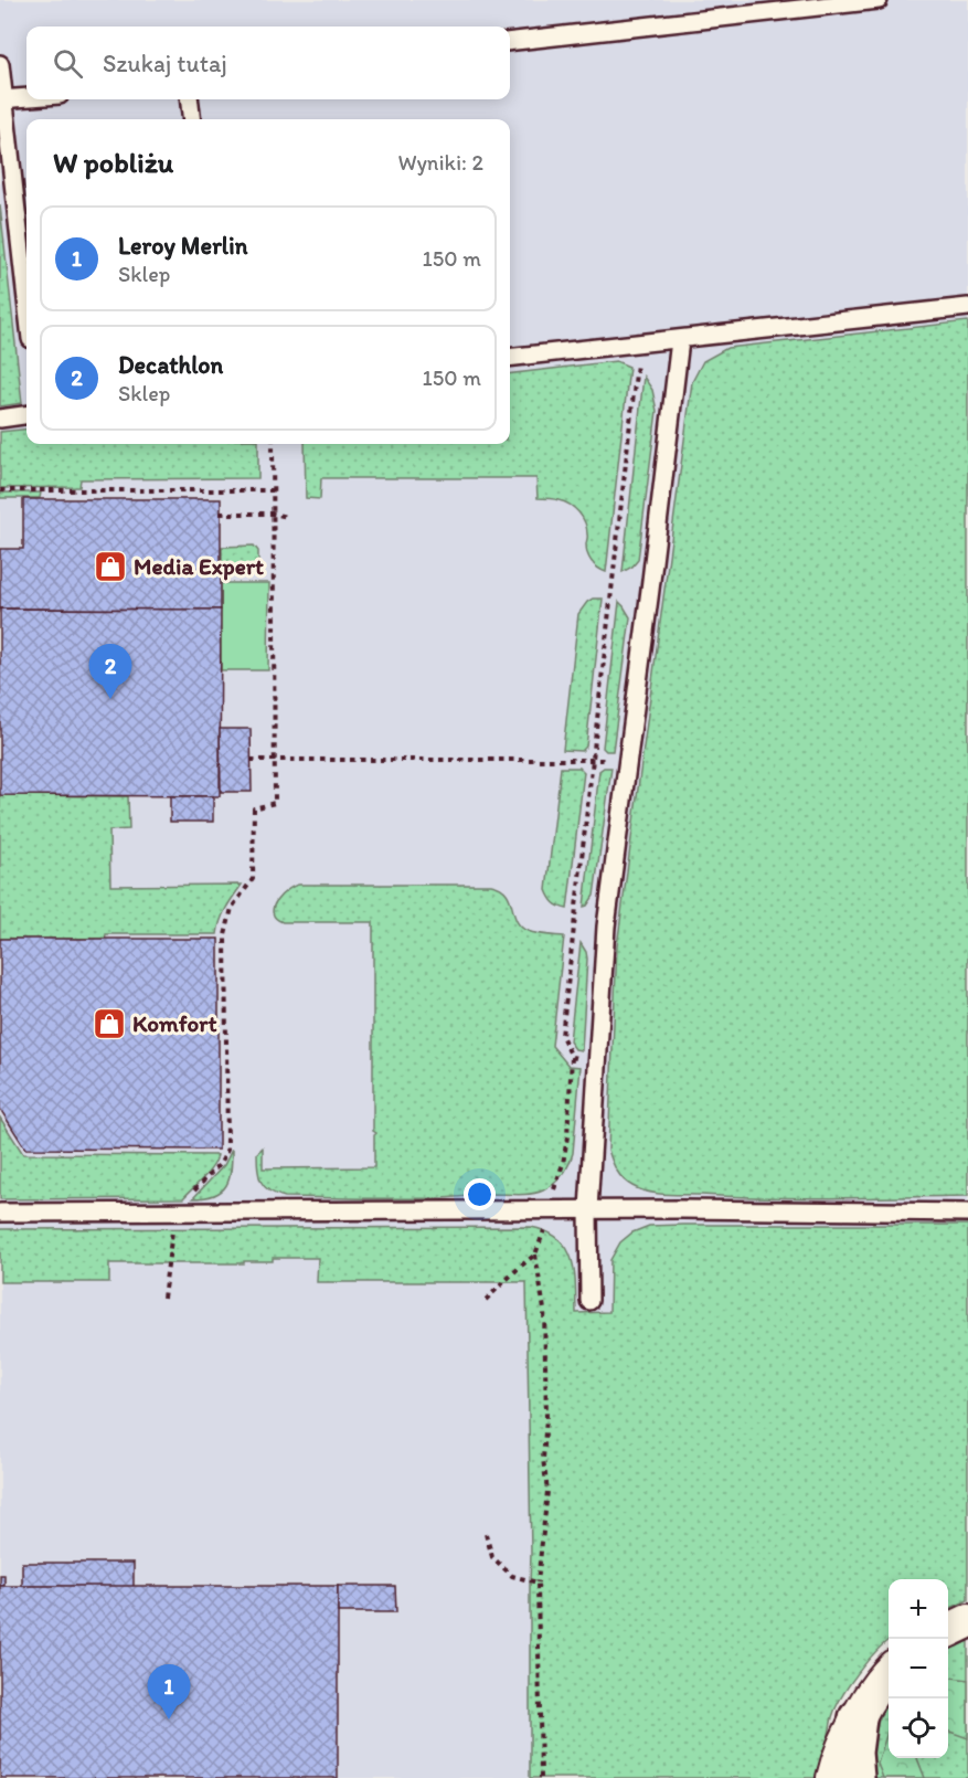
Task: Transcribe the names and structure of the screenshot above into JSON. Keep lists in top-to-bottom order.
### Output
{
  "places": {
    "shop": ["Media Expert", "Komfort"]
  },
  "page": {
    "search": "Szukaj tutaj",
    "heading": ["W pobliżu", "Wyniki: 2"],
    "list": [
      {
        "mark": "1",
        "name": "Leroy Merlin",
        "note": "Sklep",
        "value": "150 m"
      },
      {
        "mark": "2",
        "name": "Decathlon",
        "note": "Sklep",
        "value": "150 m"
      }
    ],
    "pins": ["2", "1"],
    "map_buttons": ["+", "−"]
  }
}
